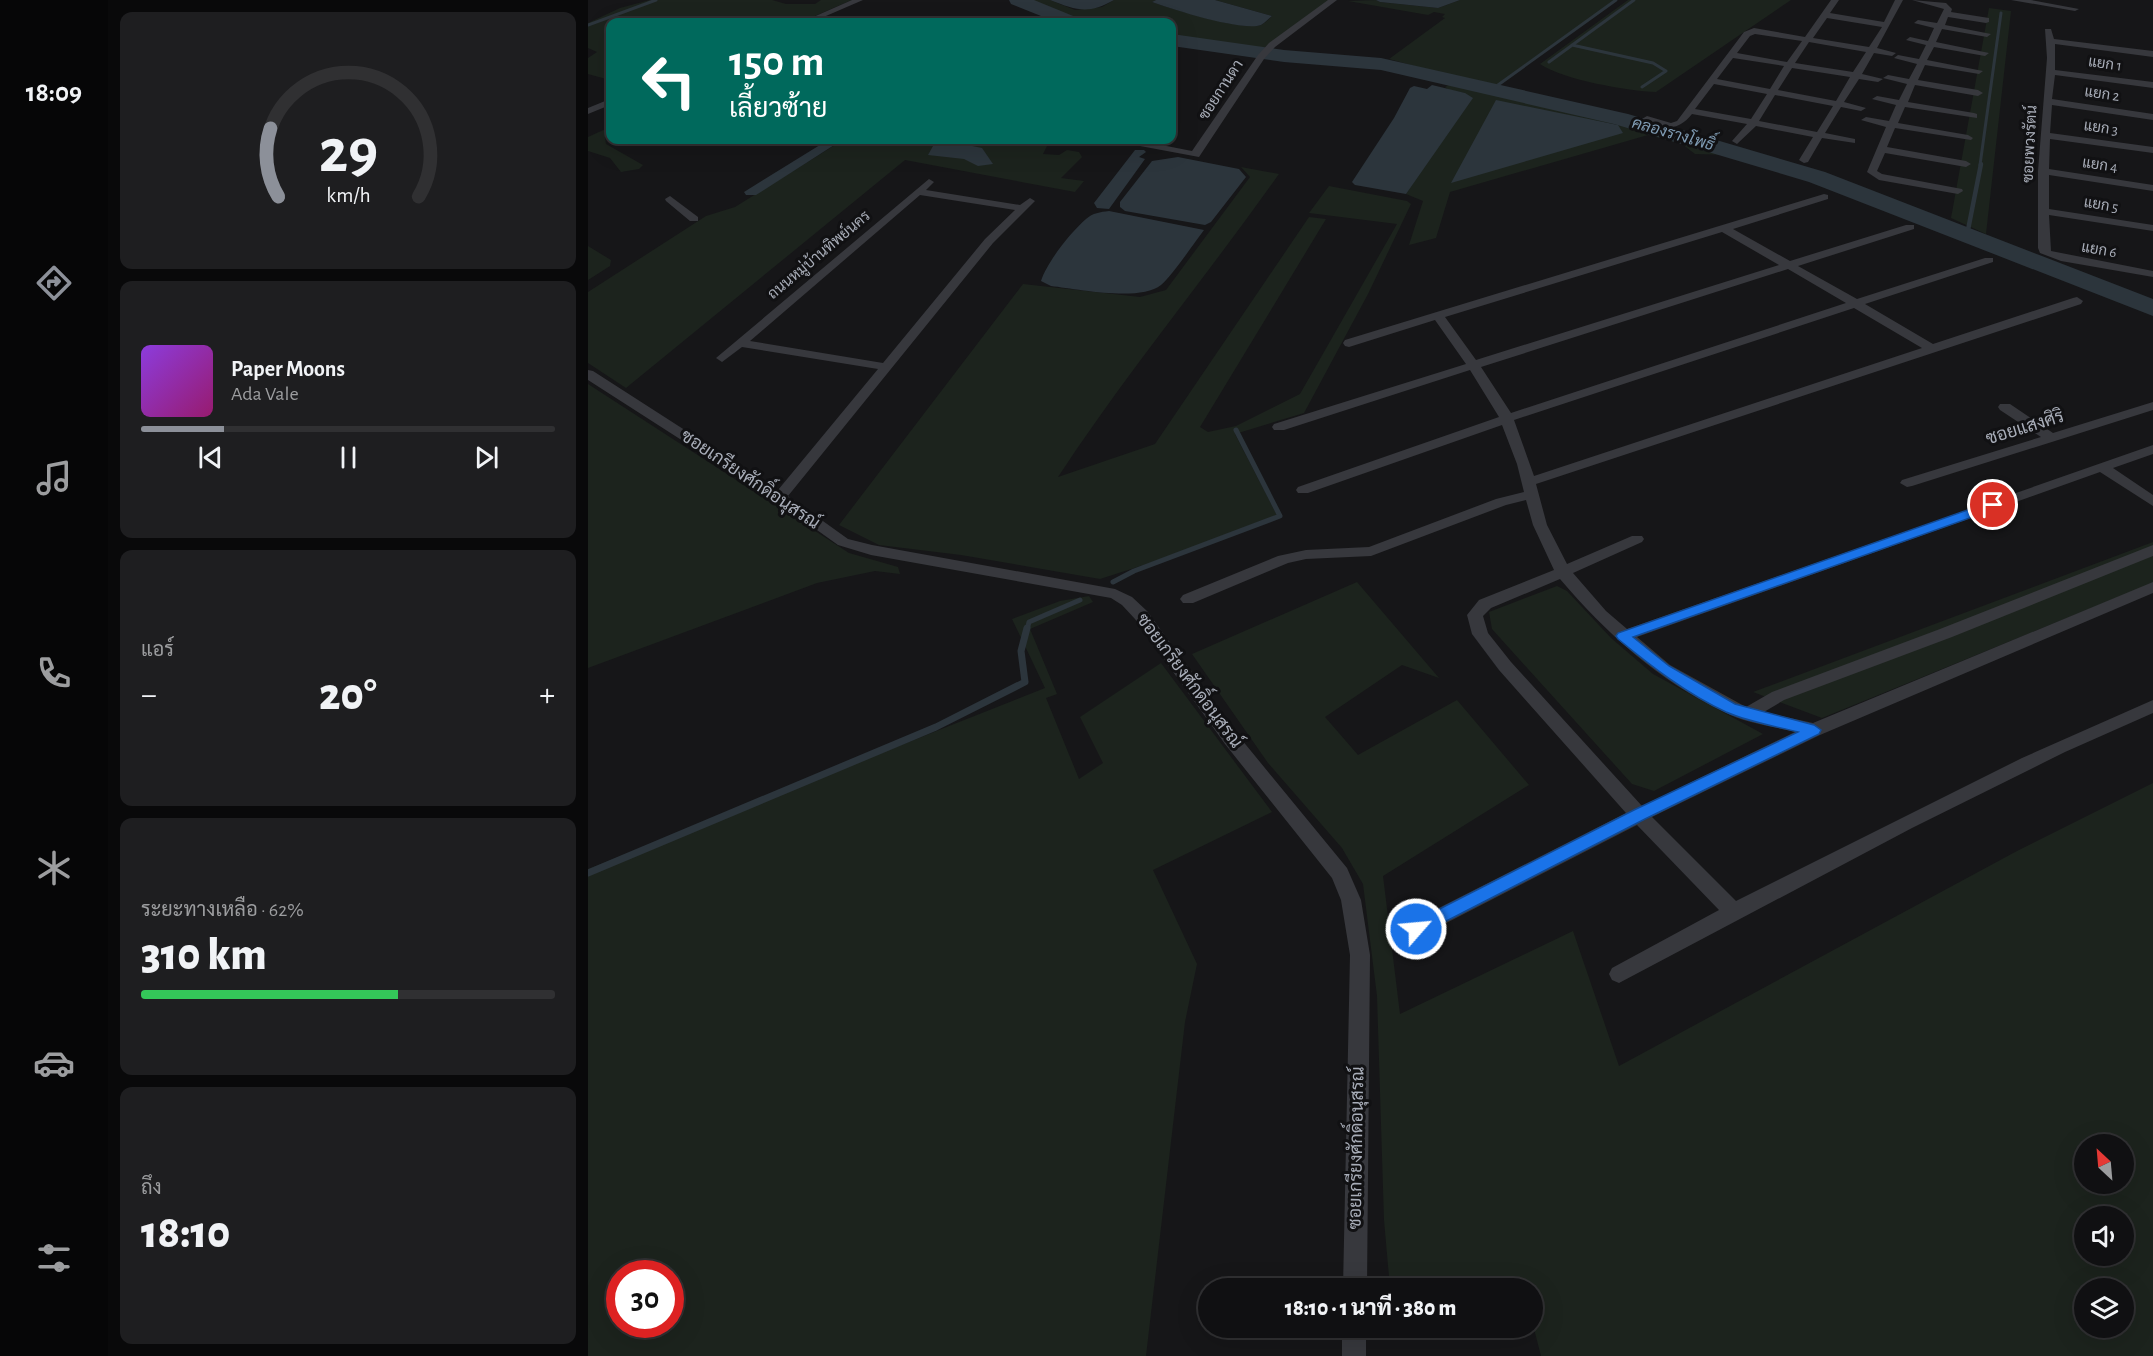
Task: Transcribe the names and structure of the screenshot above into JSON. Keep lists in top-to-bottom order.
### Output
{
  "streets": {
    "street": [
      "แยก 1",
      "ซอยกานดา",
      "แยก 2",
      "แยก 3",
      "ซอยพวงรัตน์",
      "แยก 4",
      "แยก 5",
      "แยก 6",
      "ถนนหมู่บ้านทิพย์นคร",
      "ซอยแสงศิริ",
      "ซอยเกรียงศักดิ์อนุสรณ์"
    ]
  },
  "crossings": [
    ["แยก 1", "ซอยพวงรัตน์"],
    ["แยก 2", "ซอยพวงรัตน์"],
    ["แยก 3", "ซอยพวงรัตน์"],
    ["ซอยพวงรัตน์", "แยก 4"],
    ["ซอยพวงรัตน์", "แยก 5"],
    ["ซอยพวงรัตน์", "แยก 6"]
  ],
  "water": ["คลองรางโพธิ์"],
  "north": "top left",
  "page": {
    "tabs": "18:09",
    "turn": ["150 m", "เลี้ยวซ้าย"],
    "song": ["Paper Moons", "Ada Vale"],
    "tile": [
      "แอร์",
      ["ระยะทางเหลือ · 62%", "310 km"],
      ["ถึง", "18:10"]
    ],
    "heat": ["−", "20°", "+"],
    "limit": "30",
    "trip": "18:10 · 1 นาที · 380 m",
    "gauge": ["29", "km/h"]
  }
}
